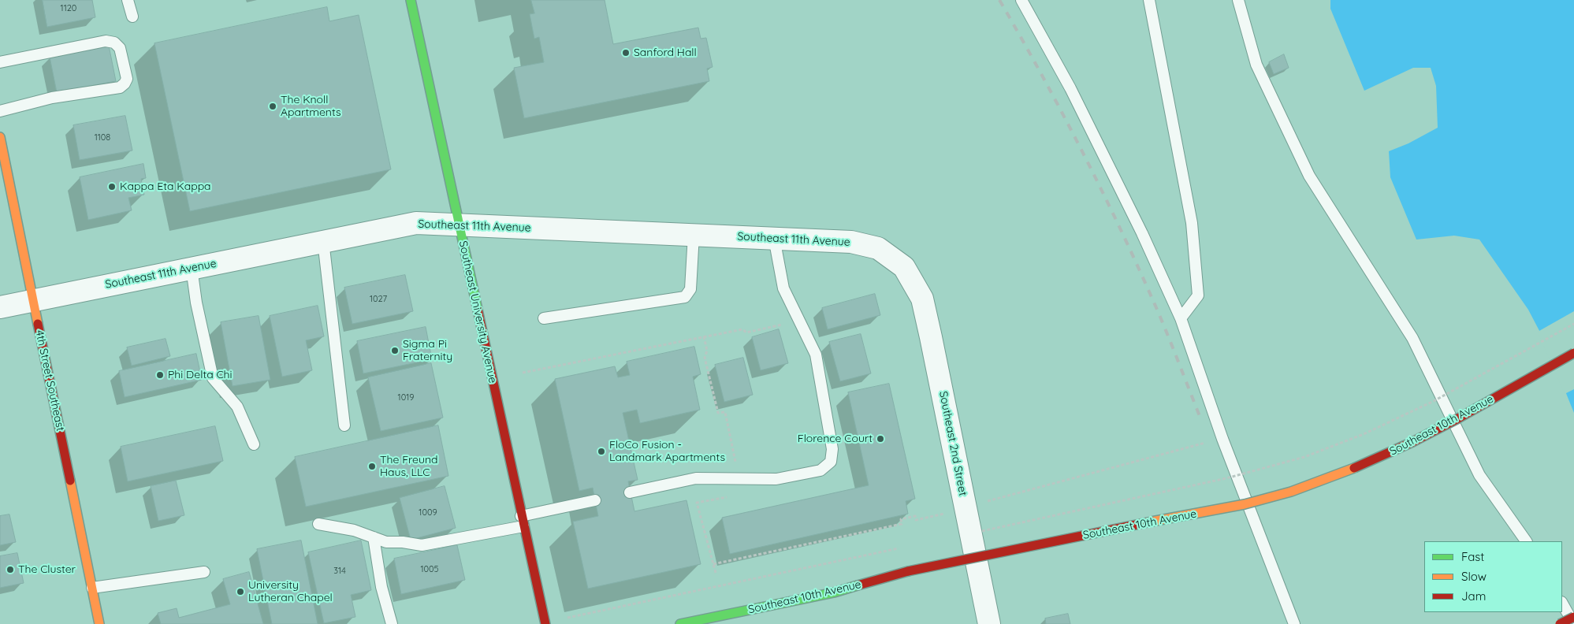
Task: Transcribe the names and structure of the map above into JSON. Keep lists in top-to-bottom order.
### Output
{
  "streets": {
    "main road": ["Southeast University Avenue", "4th Street Southeast", "Southeast 10th Avenue"],
    "street": ["Southeast 11th Avenue", "Southeast 2nd Street"]
  },
  "crossings": [
    ["Southeast 11th Avenue", "Southeast University Avenue"],
    ["Southeast 11th Avenue", "4th Street Southeast"],
    ["Southeast 11th Avenue", "Southeast 2nd Street"]
  ],
  "places": [
    "Sanford Hall",
    "The Knoll Apartments",
    "Kappa Eta Kappa",
    "Sigma Pi Fraternity",
    "Phi Delta Chi",
    "Florence Court",
    "FloCo Fusion - Landmark Apartments",
    "The Freund Haus, LLC",
    "The Cluster",
    "University Lutheran Chapel"
  ],
  "house_numbers": [
    "1120",
    "1108",
    "1027",
    "1019",
    "1009",
    "1005",
    "314"
  ],
  "legend": ["Fast", "Slow", "Jam"]
}
